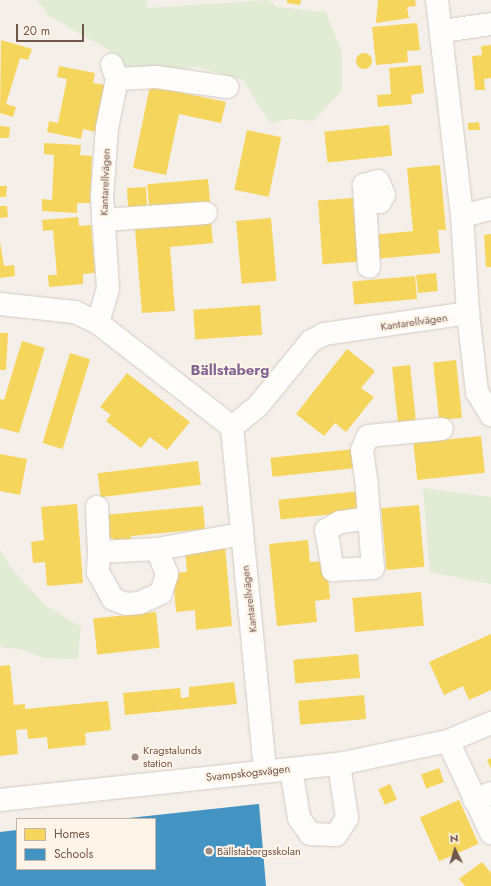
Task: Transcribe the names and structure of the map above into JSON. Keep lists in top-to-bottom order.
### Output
{
  "streets": {
    "street": ["Kantarellvägen", "Svampskogsvägen"]
  },
  "crossings": [
    ["Kantarellvägen", "Svampskogsvägen"]
  ],
  "districts": ["Bällstaberg"],
  "places": ["Kragstalunds station", "Bällstabergsskolan"],
  "legend": ["Homes", "Schools"],
  "scale_bar": "20 m",
  "north": "top"
}
